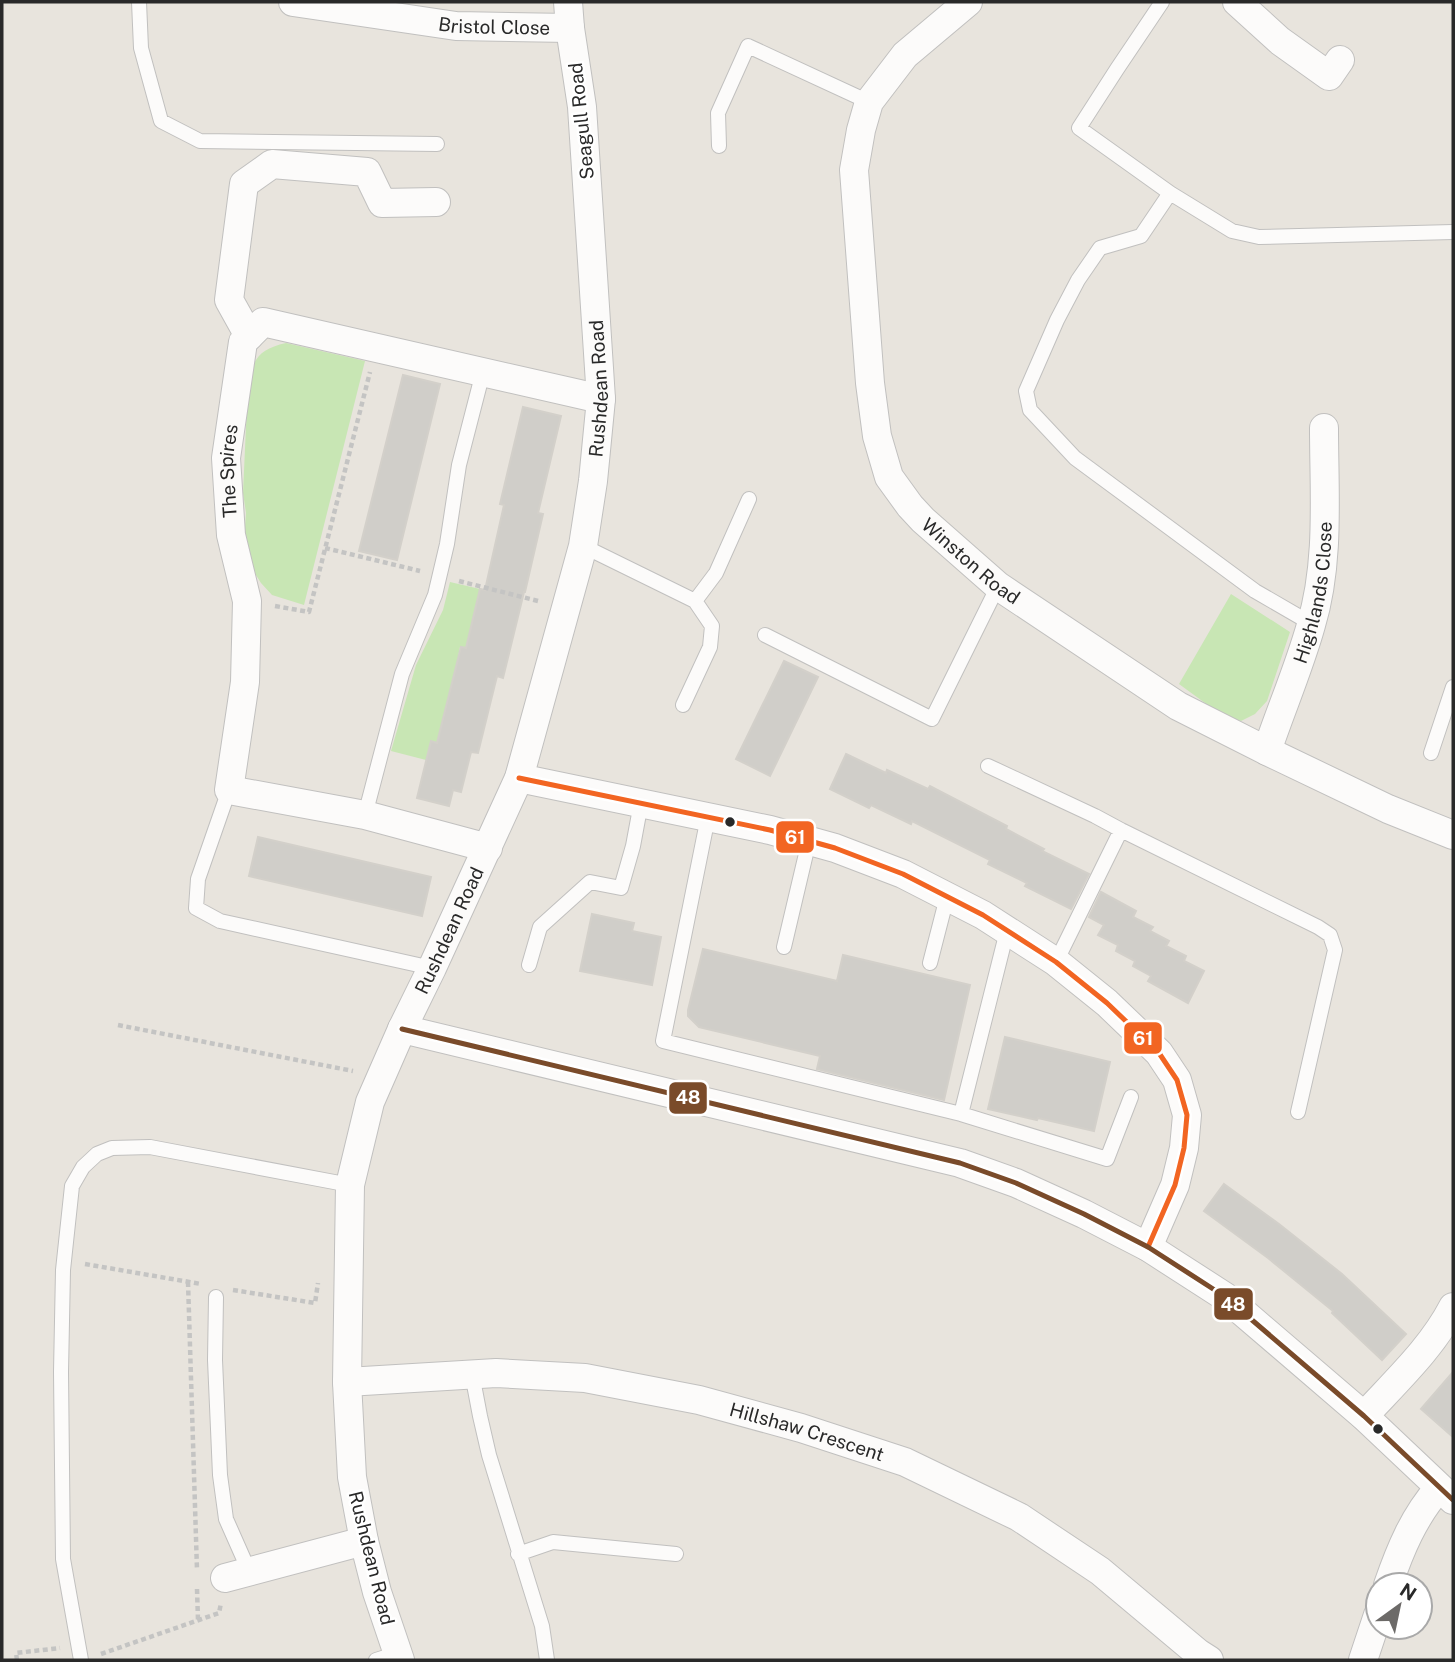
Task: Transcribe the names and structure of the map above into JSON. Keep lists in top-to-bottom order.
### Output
{
  "streets": {
    "street": [
      "Bristol Close",
      "Seagull Road",
      "Rushdean Road",
      "The Spires",
      "Winston Road",
      "Highlands Close",
      "Hillshaw Crescent"
    ]
  },
  "crossings": [
    ["Bristol Close", "Seagull Road"],
    ["Seagull Road", "Rushdean Road"],
    ["Rushdean Road", "Hillshaw Crescent"],
    ["Winston Road", "Highlands Close"]
  ],
  "lines": ["transit line 61", "transit line 48"],
  "north": "top right"
}
